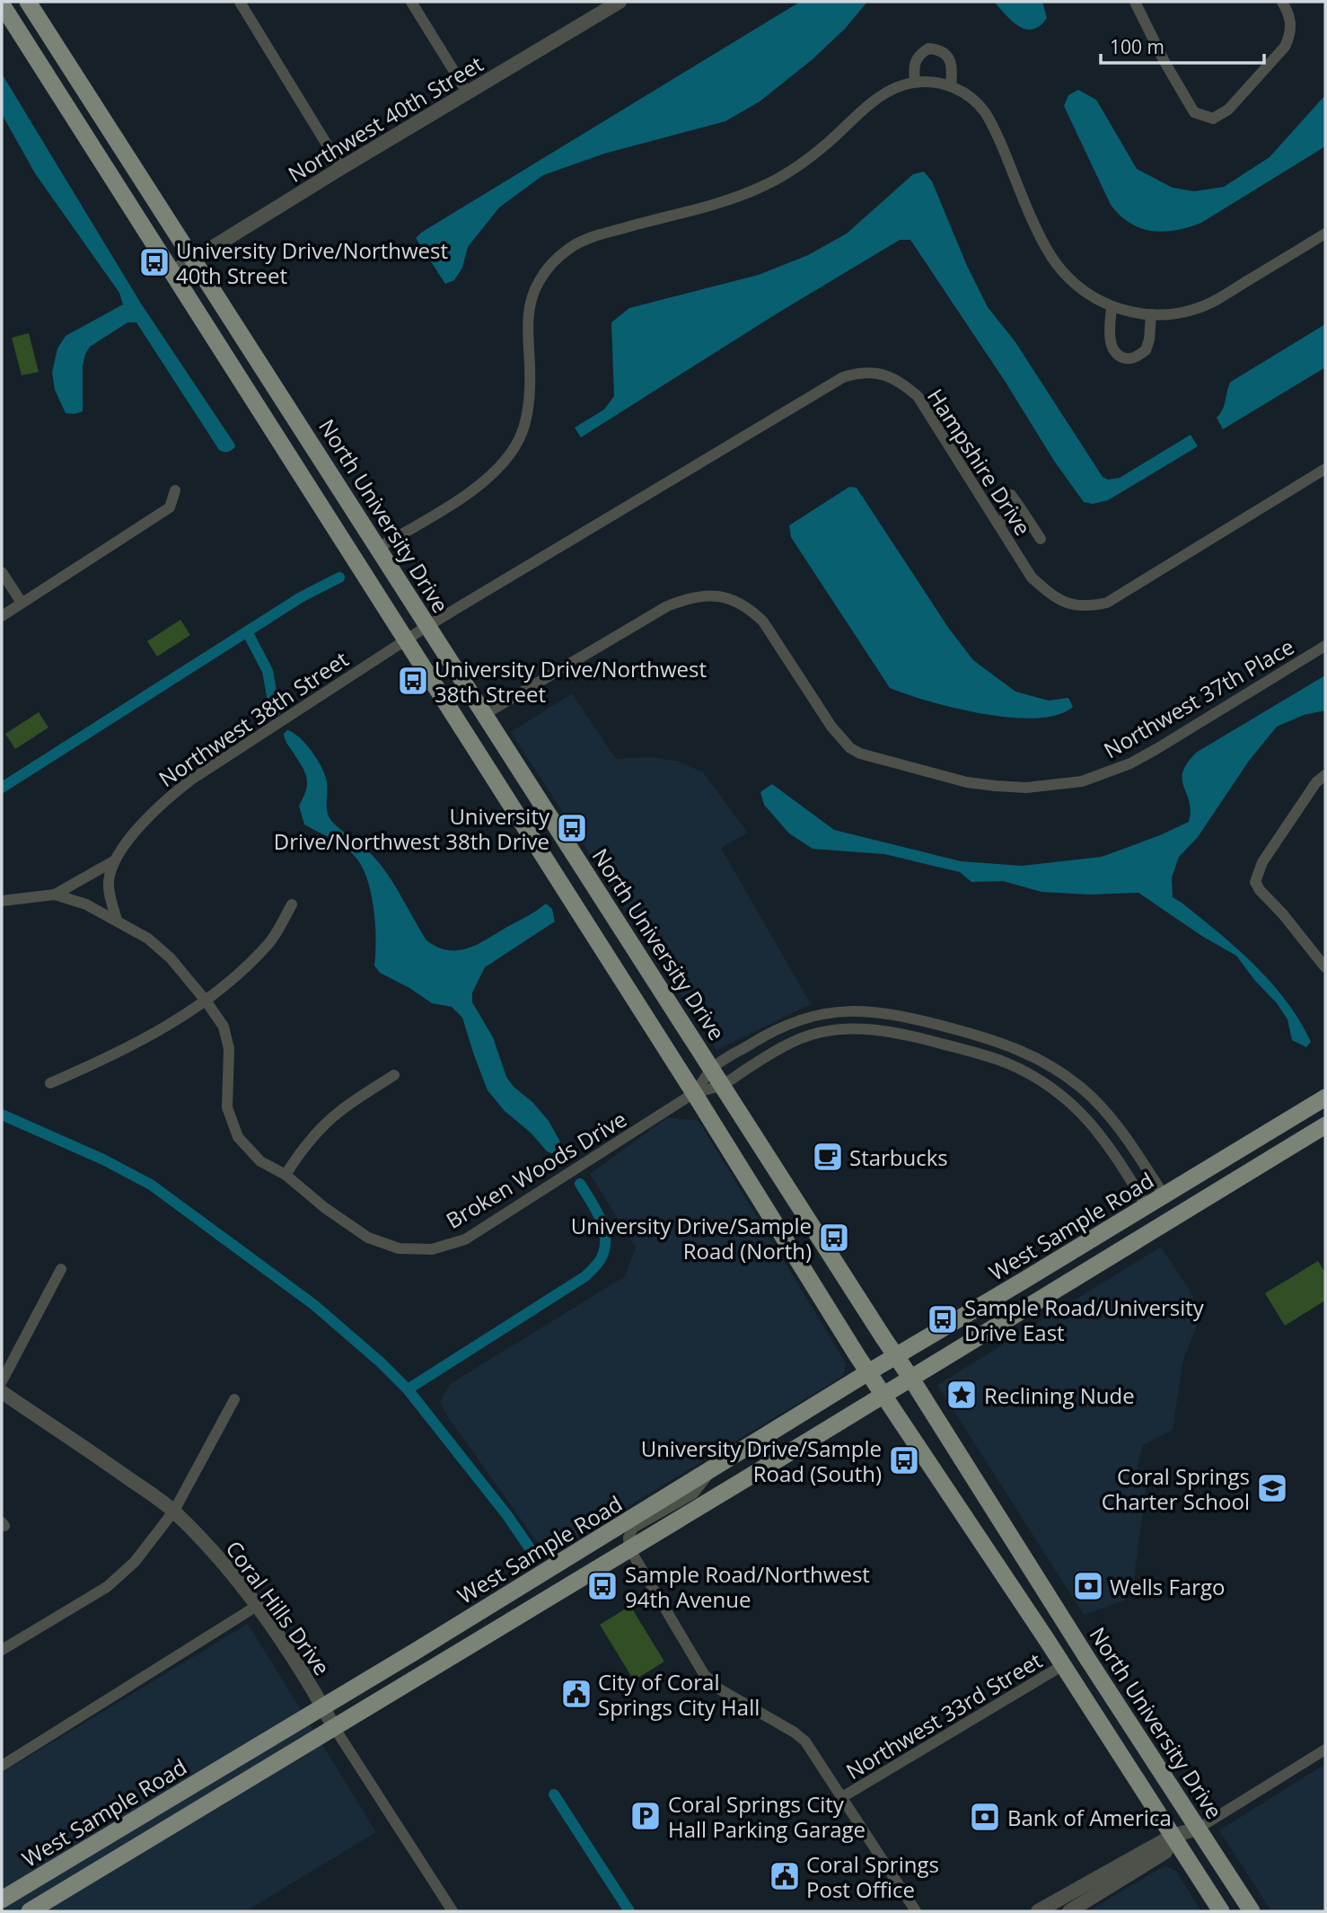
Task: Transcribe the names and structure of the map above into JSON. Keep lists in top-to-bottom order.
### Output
{
  "streets": {
    "main road": ["North University Drive", "West Sample Road"],
    "street": [
      "Northwest 40th Street",
      "Hampshire Drive",
      "Northwest 37th Place",
      "Northwest 38th Street",
      "Broken Woods Drive",
      "Coral Hills Drive",
      "Northwest 33rd Street"
    ]
  },
  "crossings": [
    ["Northwest 40th Street", "North University Drive"],
    ["Hampshire Drive", "North University Drive"],
    ["Hampshire Drive", "Northwest 38th Street"],
    ["North University Drive", "Northwest 37th Place"],
    ["North University Drive", "Northwest 38th Street"],
    ["North University Drive", "Broken Woods Drive"],
    ["North University Drive", "West Sample Road"],
    ["Northwest 38th Street", "Broken Woods Drive"],
    ["Broken Woods Drive", "West Sample Road"],
    ["West Sample Road", "Coral Hills Drive"]
  ],
  "places": {
    "bus stop": [
      "University Drive/Northwest 40th Street",
      "University Drive/Northwest 38th Street",
      "University Drive/Northwest 38th Drive",
      "University Drive/Sample Road (North)",
      "Sample Road/University Drive East",
      "University Drive/Sample Road (South)",
      "Sample Road/Northwest 94th Avenue"
    ],
    "cafe": ["Starbucks"],
    "place": ["Reclining Nude"],
    "school or university": ["Coral Springs Charter School"],
    "bank": ["Wells Fargo", "Bank of America"],
    "public building": ["City of Coral Springs City Hall", "Coral Springs Post Office"],
    "parking": ["Coral Springs City Hall Parking Garage"]
  },
  "scale_bar": "100 m"
}
